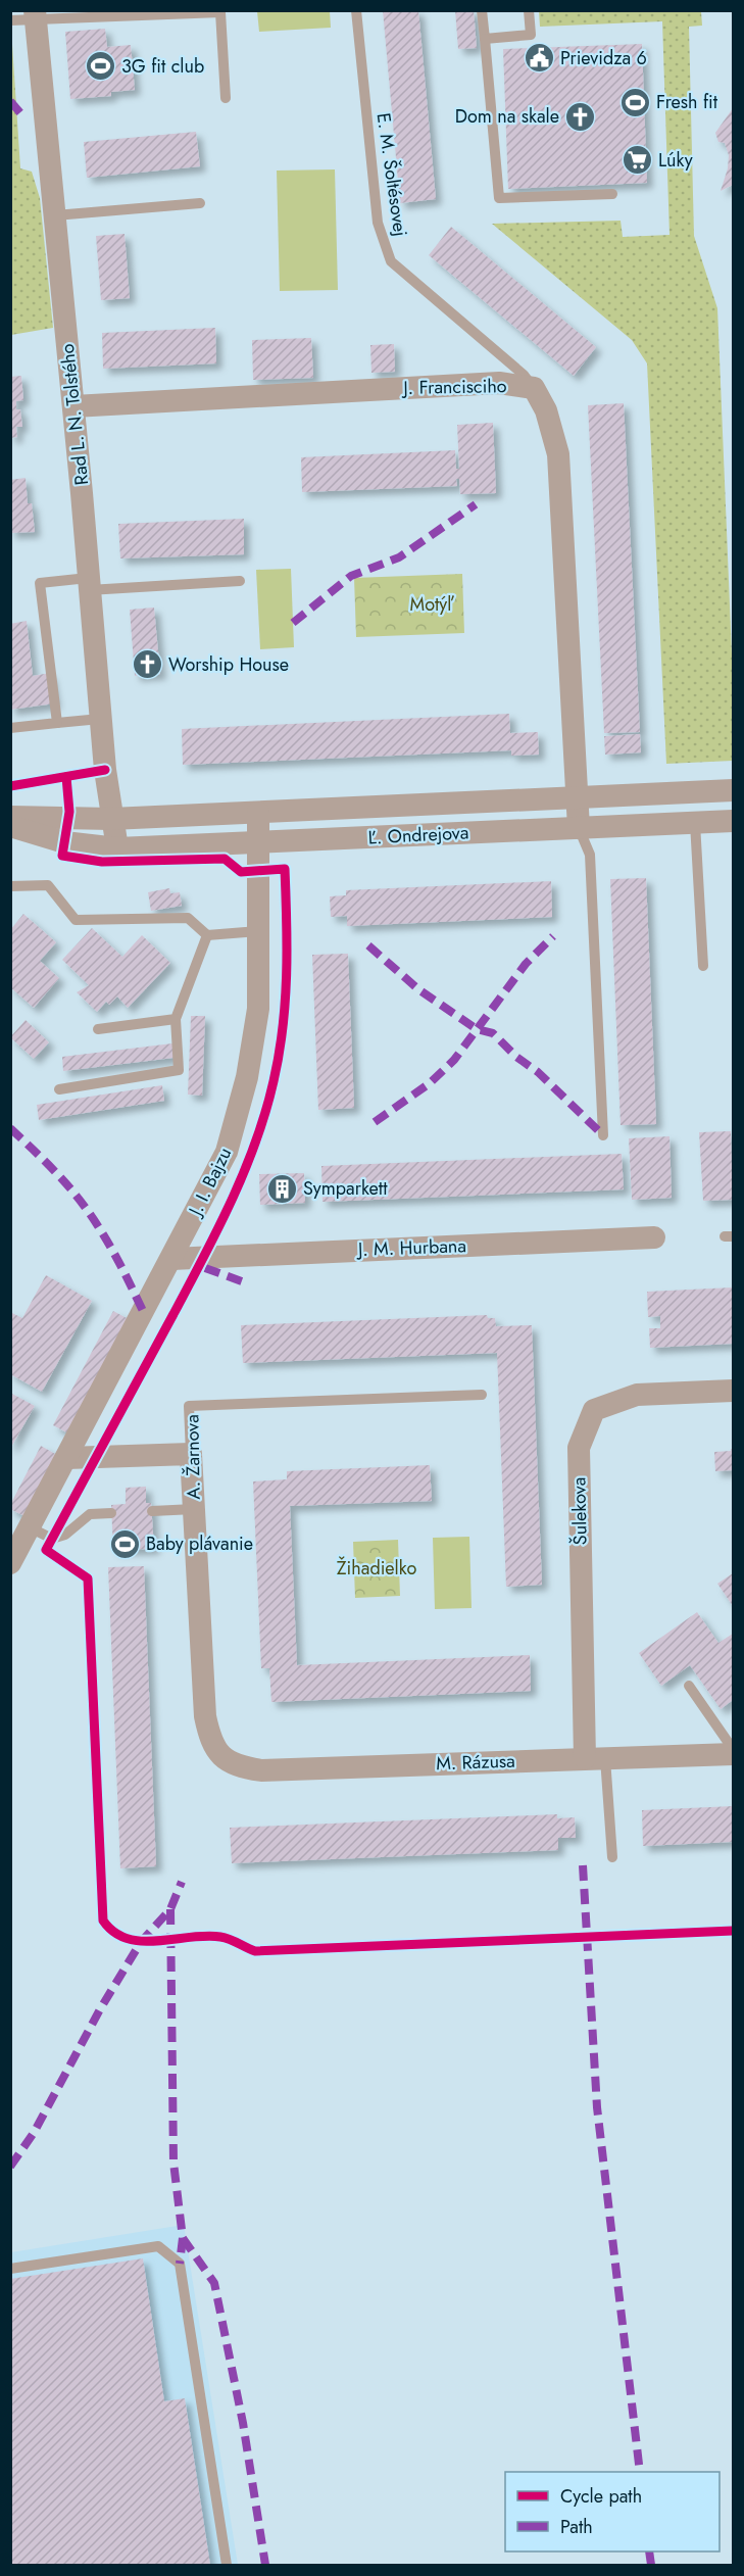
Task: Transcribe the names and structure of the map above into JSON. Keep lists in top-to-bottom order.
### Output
{
  "streets": {
    "street": [
      "J. Francisciho",
      "Rad L. N. Tolstého",
      "Ľ. Ondrejova",
      "J. I. Bajzu",
      "J. M. Hurbana",
      "A. Žarnova",
      "Šulekova",
      "M. Rázusa"
    ],
    "lane": ["E. M. Šoltésovej"]
  },
  "crossings": [
    ["E. M. Šoltésovej", "J. Francisciho"],
    ["J. Francisciho", "Rad L. N. Tolstého"],
    ["J. Francisciho", "Ľ. Ondrejova"],
    ["Rad L. N. Tolstého", "Ľ. Ondrejova"],
    ["Ľ. Ondrejova", "J. I. Bajzu"],
    ["J. I. Bajzu", "J. M. Hurbana"],
    ["A. Žarnova", "M. Rázusa"],
    ["Šulekova", "M. Rázusa"]
  ],
  "parks": ["Motýľ", "Žihadielko"],
  "places": {
    "public building": ["Prievidza 6"],
    "sports": ["3G fit club", "Fresh fit", "Baby plávanie"],
    "church": ["Dom na skale", "Worship House"],
    "supermarket": ["Lúky"],
    "building": ["Symparkett"]
  },
  "legend": ["Cycle path", "Path"]
}
